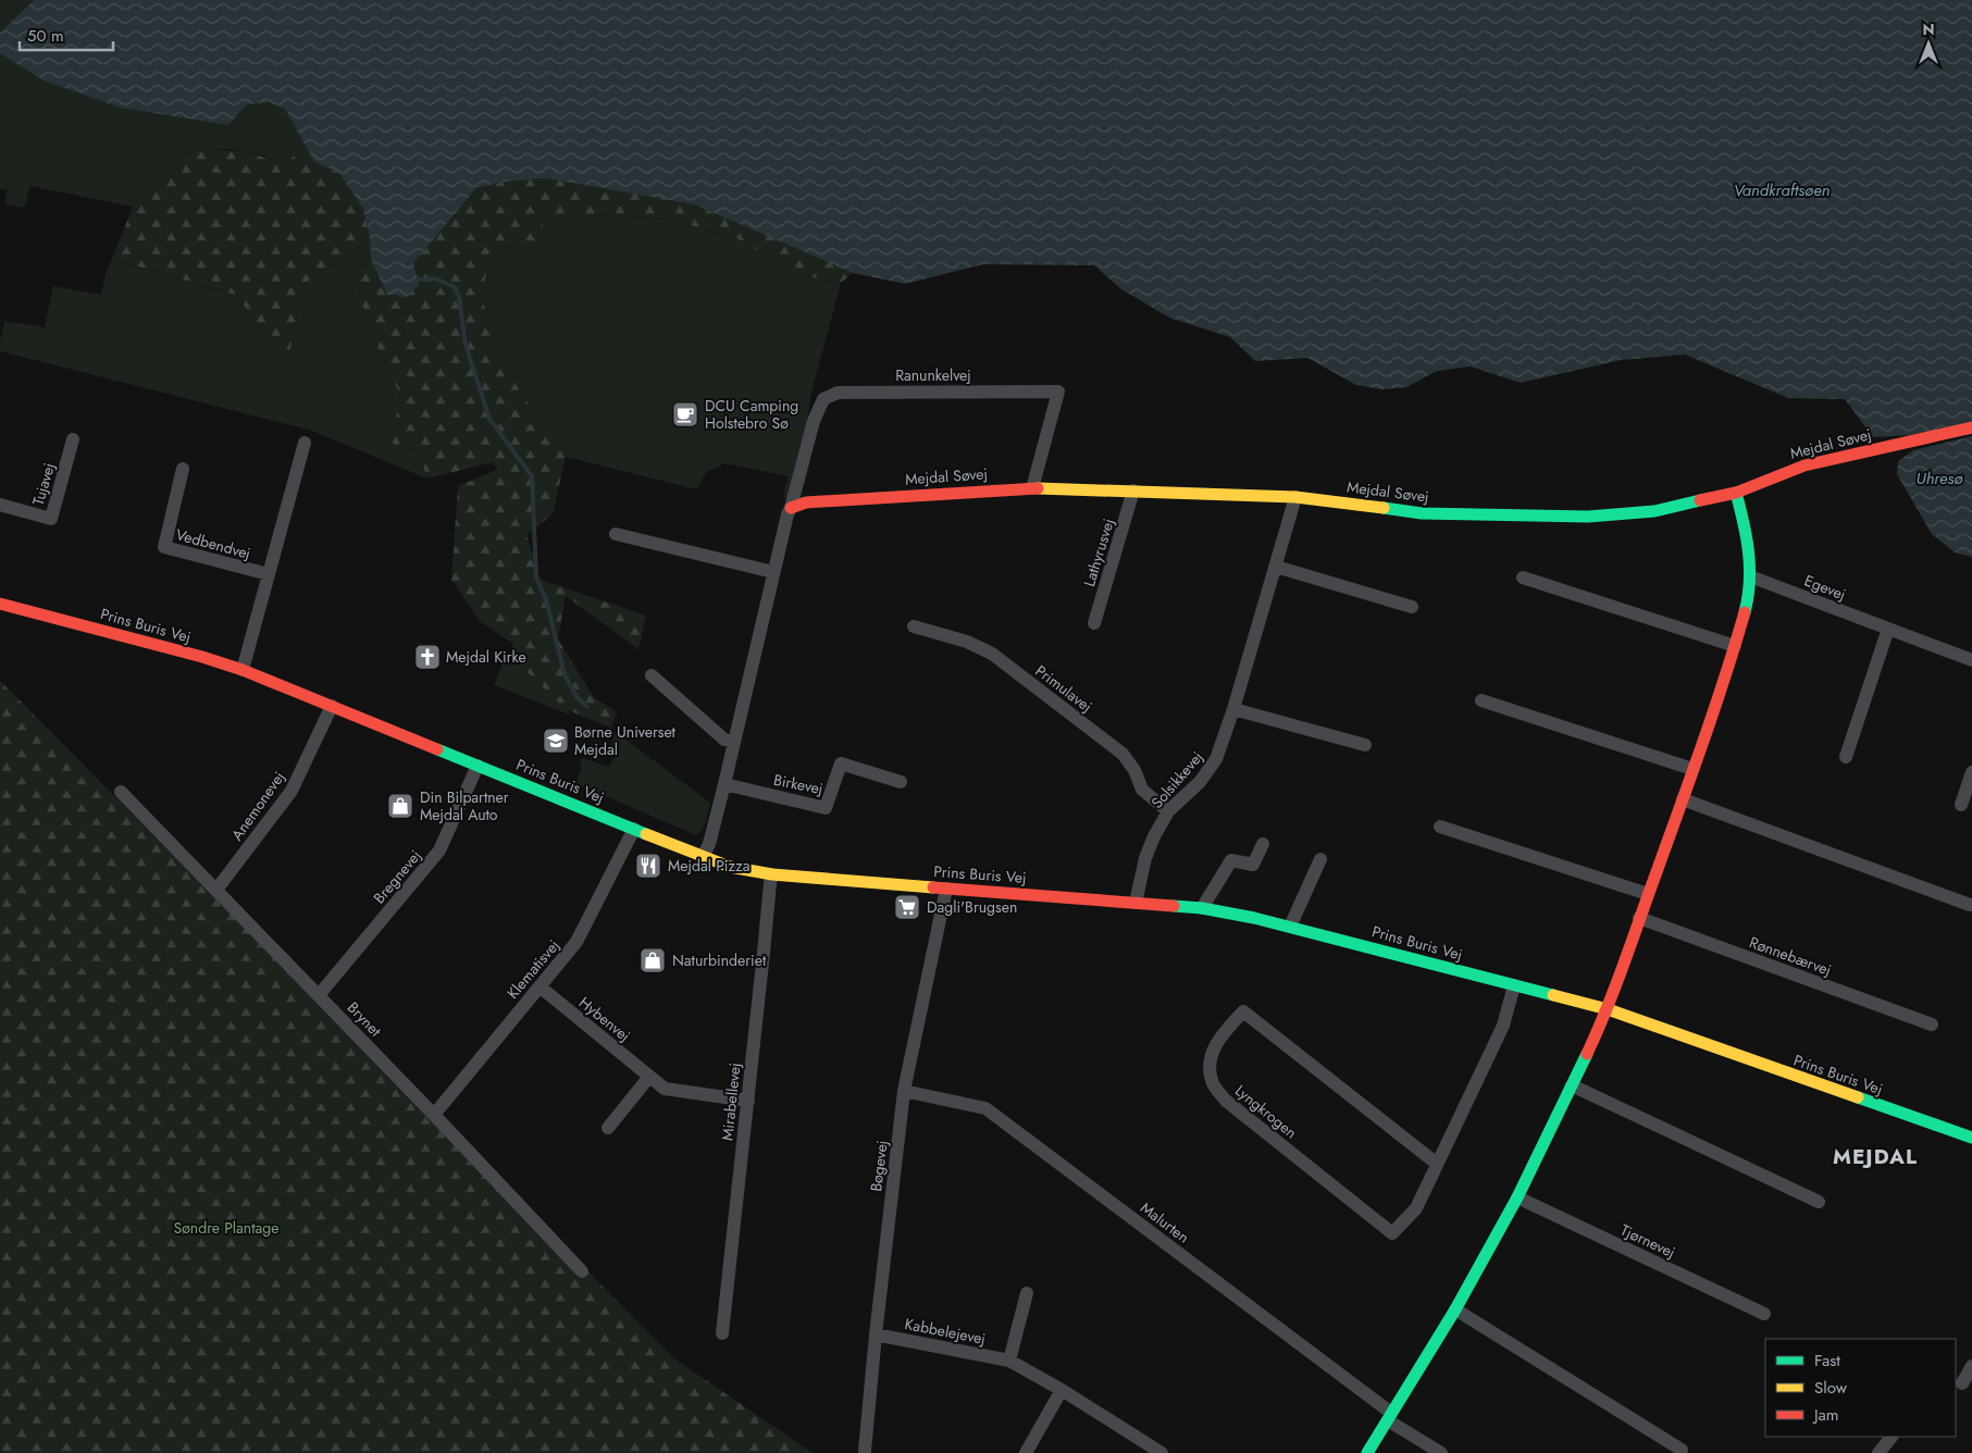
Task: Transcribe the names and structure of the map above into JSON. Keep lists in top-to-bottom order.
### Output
{
  "streets": {
    "street": [
      "Ranunkelvej",
      "Mejdal Søvej",
      "Tujavej",
      "Vedbendvej",
      "Lathyrusvej",
      "Egevej",
      "Prins Buris Vej",
      "Primulavej",
      "Solsikkevej",
      "Birkevej",
      "Anemonevej",
      "Bregnevej",
      "Rønnebærvej",
      "Klematisvej",
      "Brynet",
      "Hybenvej",
      "Mirabellevej",
      "Lyngkrogen",
      "Bøgevej",
      "Malurten",
      "Tjørnevej",
      "Kabbelejevej"
    ]
  },
  "crossings": [
    ["Ranunkelvej", "Mejdal Søvej"],
    ["Mejdal Søvej", "Lathyrusvej"],
    ["Mejdal Søvej", "Solsikkevej"],
    ["Prins Buris Vej", "Solsikkevej"],
    ["Prins Buris Vej", "Anemonevej"],
    ["Prins Buris Vej", "Bregnevej"],
    ["Prins Buris Vej", "Klematisvej"],
    ["Prins Buris Vej", "Mirabellevej"],
    ["Prins Buris Vej", "Lyngkrogen"],
    ["Prins Buris Vej", "Bøgevej"],
    ["Primulavej", "Solsikkevej"],
    ["Anemonevej", "Brynet"],
    ["Bregnevej", "Brynet"],
    ["Klematisvej", "Brynet"],
    ["Klematisvej", "Hybenvej"],
    ["Hybenvej", "Mirabellevej"],
    ["Bøgevej", "Malurten"],
    ["Bøgevej", "Kabbelejevej"]
  ],
  "districts": ["MEJDAL"],
  "water": ["Vandkraftsøen", "Uhresø"],
  "parks": ["Søndre Plantage"],
  "places": {
    "cafe": ["DCU Camping Holstebro Sø"],
    "church": ["Mejdal Kirke"],
    "school or university": ["Børne Universet Mejdal"],
    "shop": ["Din Bilpartner Mejdal Auto", "Naturbinderiet"],
    "restaurant": ["Mejdal Pizza"],
    "supermarket": ["Dagli'Brugsen"]
  },
  "legend": ["Fast", "Slow", "Jam"],
  "scale_bar": "50 m",
  "north": "top"
}
